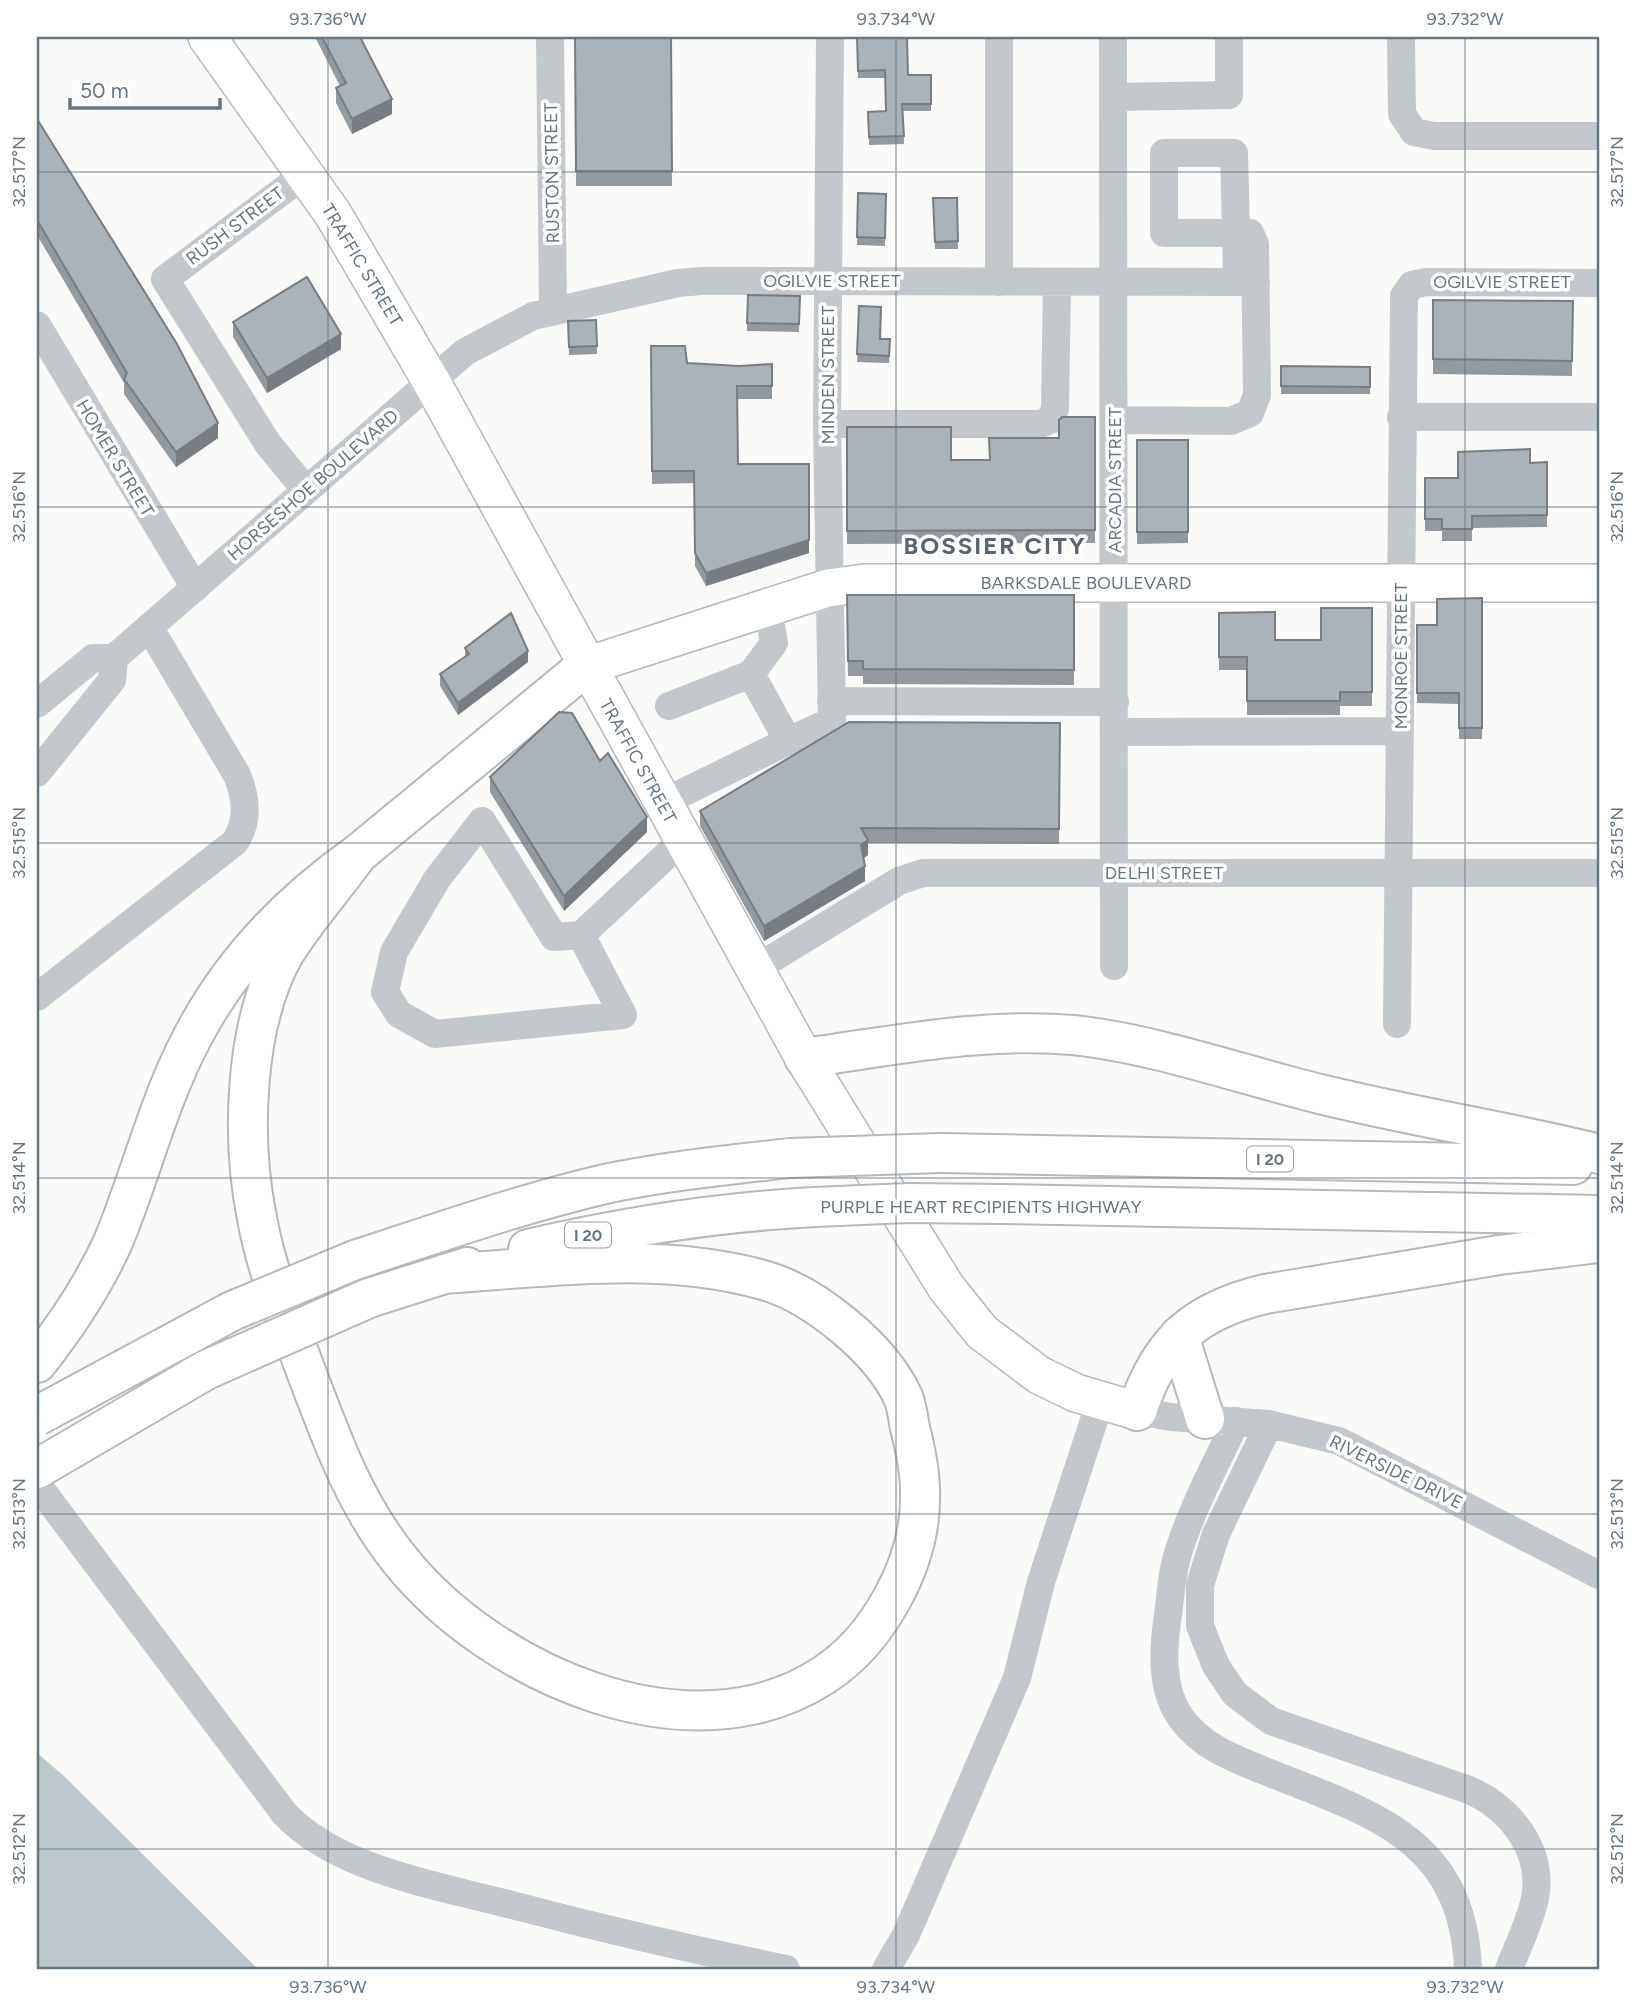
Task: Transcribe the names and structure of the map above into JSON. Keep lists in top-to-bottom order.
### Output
{
  "streets": {
    "highway": ["I 20", "PURPLE HEART RECIPIENTS HIGHWAY"],
    "main road": ["TRAFFIC STREET", "BARKSDALE BOULEVARD"],
    "street": [
      "RUSTON STREET",
      "RUSH STREET",
      "OGILVIE STREET",
      "MINDEN STREET",
      "HOMER STREET",
      "ARCADIA STREET",
      "HORSESHOE BOULEVARD",
      "MONROE STREET",
      "DELHI STREET",
      "RIVERSIDE DRIVE"
    ]
  },
  "crossings": [
    ["RUSTON STREET", "OGILVIE STREET"],
    ["RUSH STREET", "TRAFFIC STREET"],
    ["RUSH STREET", "HORSESHOE BOULEVARD"],
    ["TRAFFIC STREET", "OGILVIE STREET"],
    ["TRAFFIC STREET", "HORSESHOE BOULEVARD"],
    ["TRAFFIC STREET", "BARKSDALE BOULEVARD"],
    ["TRAFFIC STREET", "DELHI STREET"],
    ["TRAFFIC STREET", "RIVERSIDE DRIVE"],
    ["OGILVIE STREET", "MINDEN STREET"],
    ["OGILVIE STREET", "ARCADIA STREET"],
    ["OGILVIE STREET", "HORSESHOE BOULEVARD"],
    ["OGILVIE STREET", "MONROE STREET"],
    ["MINDEN STREET", "BARKSDALE BOULEVARD"],
    ["HOMER STREET", "HORSESHOE BOULEVARD"],
    ["ARCADIA STREET", "BARKSDALE BOULEVARD"],
    ["ARCADIA STREET", "DELHI STREET"],
    ["BARKSDALE BOULEVARD", "MONROE STREET"],
    ["MONROE STREET", "DELHI STREET"]
  ],
  "districts": ["BOSSIER CITY"],
  "scale_bar": "50 m",
  "coordinates": [
    "93.736°W",
    "93.734°W",
    "93.732°W",
    "32.517°N",
    "32.516°N",
    "32.515°N",
    "32.514°N",
    "32.513°N",
    "32.512°N"
  ]
}
